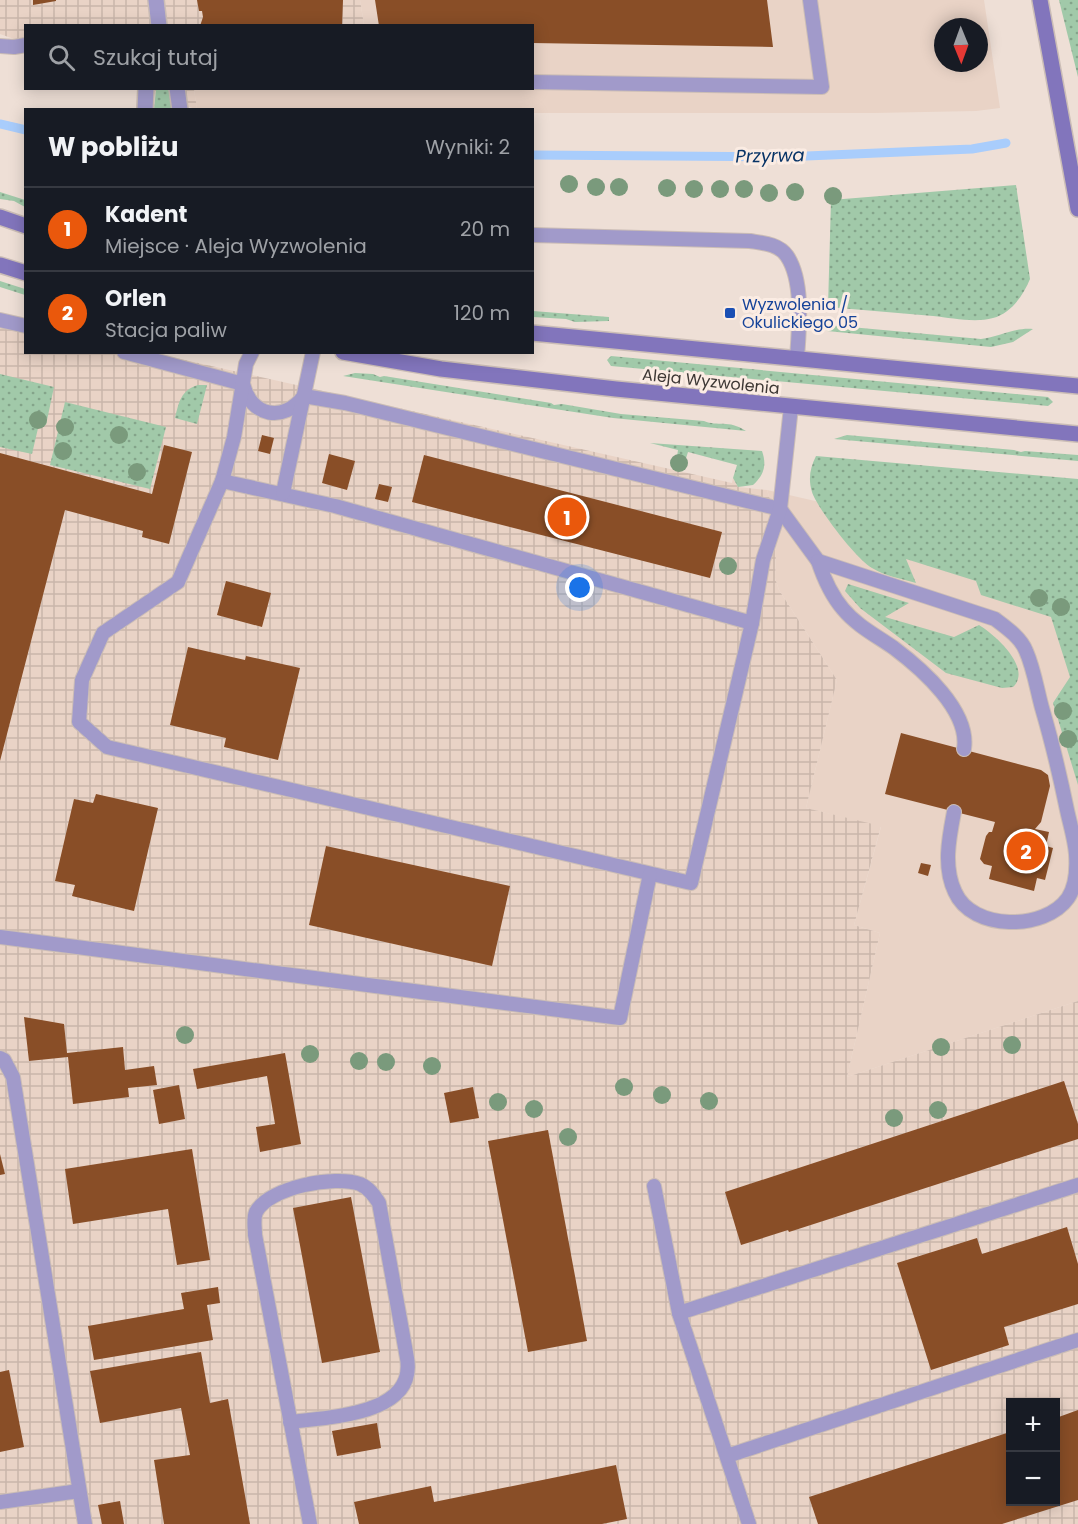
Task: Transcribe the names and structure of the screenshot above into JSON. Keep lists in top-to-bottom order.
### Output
{
  "streets": {
    "main road": ["Aleja Wyzwolenia"]
  },
  "water": ["Przyrwa"],
  "places": {
    "transit": ["Wyzwolenia / Okulickiego 05"]
  },
  "north": "bottom",
  "page": {
    "search": "Szukaj tutaj",
    "heading": ["W pobliżu", "Wyniki: 2"],
    "list": [
      {
        "mark": "1",
        "name": "Kadent",
        "note": "Miejsce · Aleja Wyzwolenia",
        "value": "20 m"
      },
      {
        "mark": "2",
        "name": "Orlen",
        "note": "Stacja paliw",
        "value": "120 m"
      }
    ],
    "pins": ["1", "2"],
    "map_buttons": ["+", "−"]
  }
}
